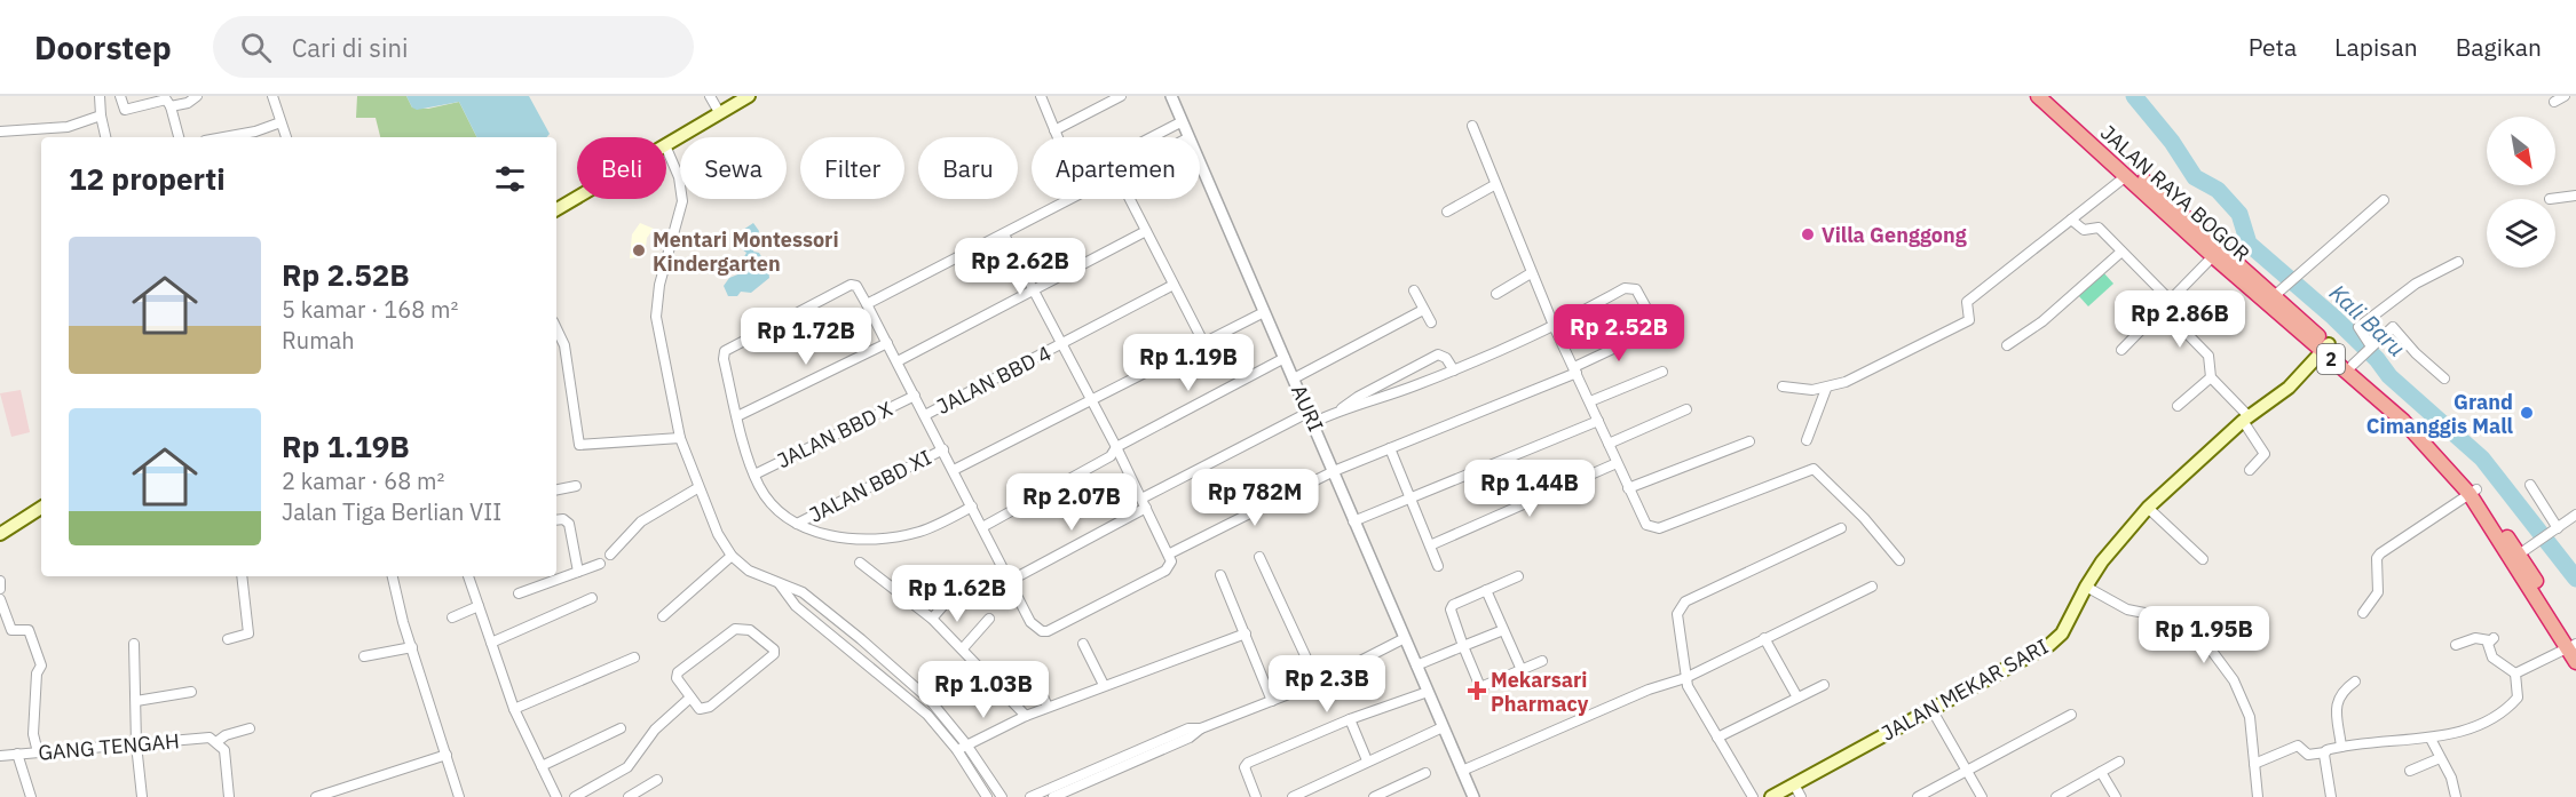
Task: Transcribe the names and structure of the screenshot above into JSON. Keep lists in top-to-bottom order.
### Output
{
  "streets": {
    "highway": ["JALAN RAYA BOGOR", "2"],
    "main road": ["JALAN MEKAR SARI"],
    "street": [
      "JALAN BBD 4",
      "AURI",
      "JALAN BBD X",
      "JALAN BBD XI",
      "GANG TENGAH"
    ]
  },
  "crossings": [
    ["JALAN RAYA BOGOR", "JALAN MEKAR SARI"]
  ],
  "water": ["Kali Baru"],
  "places": {
    "other": ["Villa Genggong", "Mentari Montessori Kindergarten", "Grand Cimanggis Mall"],
    "health": ["Mekarsari Pharmacy"]
  },
  "north": "bottom right",
  "page": {
    "header": "Doorstep",
    "search": "Cari di sini",
    "nav": ["Peta", "Lapisan", "Bagikan"],
    "chip": [
      "Beli",
      "Sewa",
      "Filter",
      "Baru",
      "Apartemen"
    ],
    "heading": "12 properti",
    "list": [
      {
        "name": "Rp 2.52B",
        "note": "5 kamar · 168 m² · Rumah"
      },
      {
        "name": "Rp 1.19B",
        "note": "2 kamar · 68 m² · Jalan Tiga Berlian VII"
      }
    ],
    "price": [
      "Rp 2.62B",
      "Rp 2.86B",
      "Rp 2.52B",
      "Rp 1.72B",
      "Rp 1.19B",
      "Rp 1.44B",
      "Rp 782M",
      "Rp 2.07B",
      "Rp 1.62B",
      "Rp 1.95B",
      "Rp 2.3B",
      "Rp 1.03B"
    ]
  }
}
